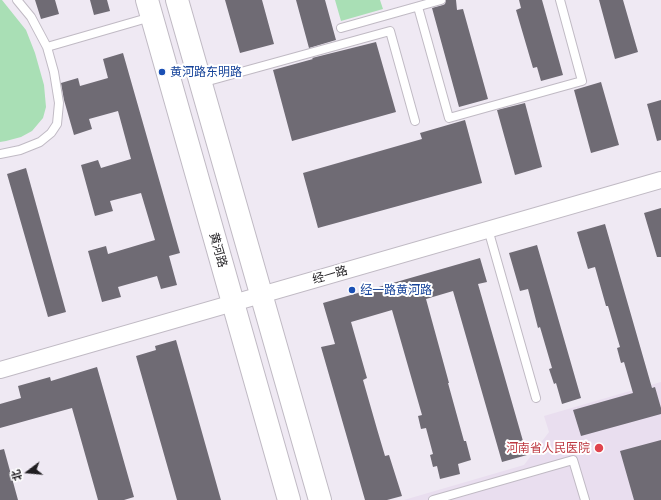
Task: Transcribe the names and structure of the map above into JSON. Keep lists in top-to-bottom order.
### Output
{
  "streets": {
    "main road": ["黄河路"],
    "street": ["经一路"]
  },
  "crossings": [
    ["黄河路", "经一路"]
  ],
  "places": ["黄河路东明路", "经一路黄河路", "河南省人民医院"],
  "north": "left"
}
